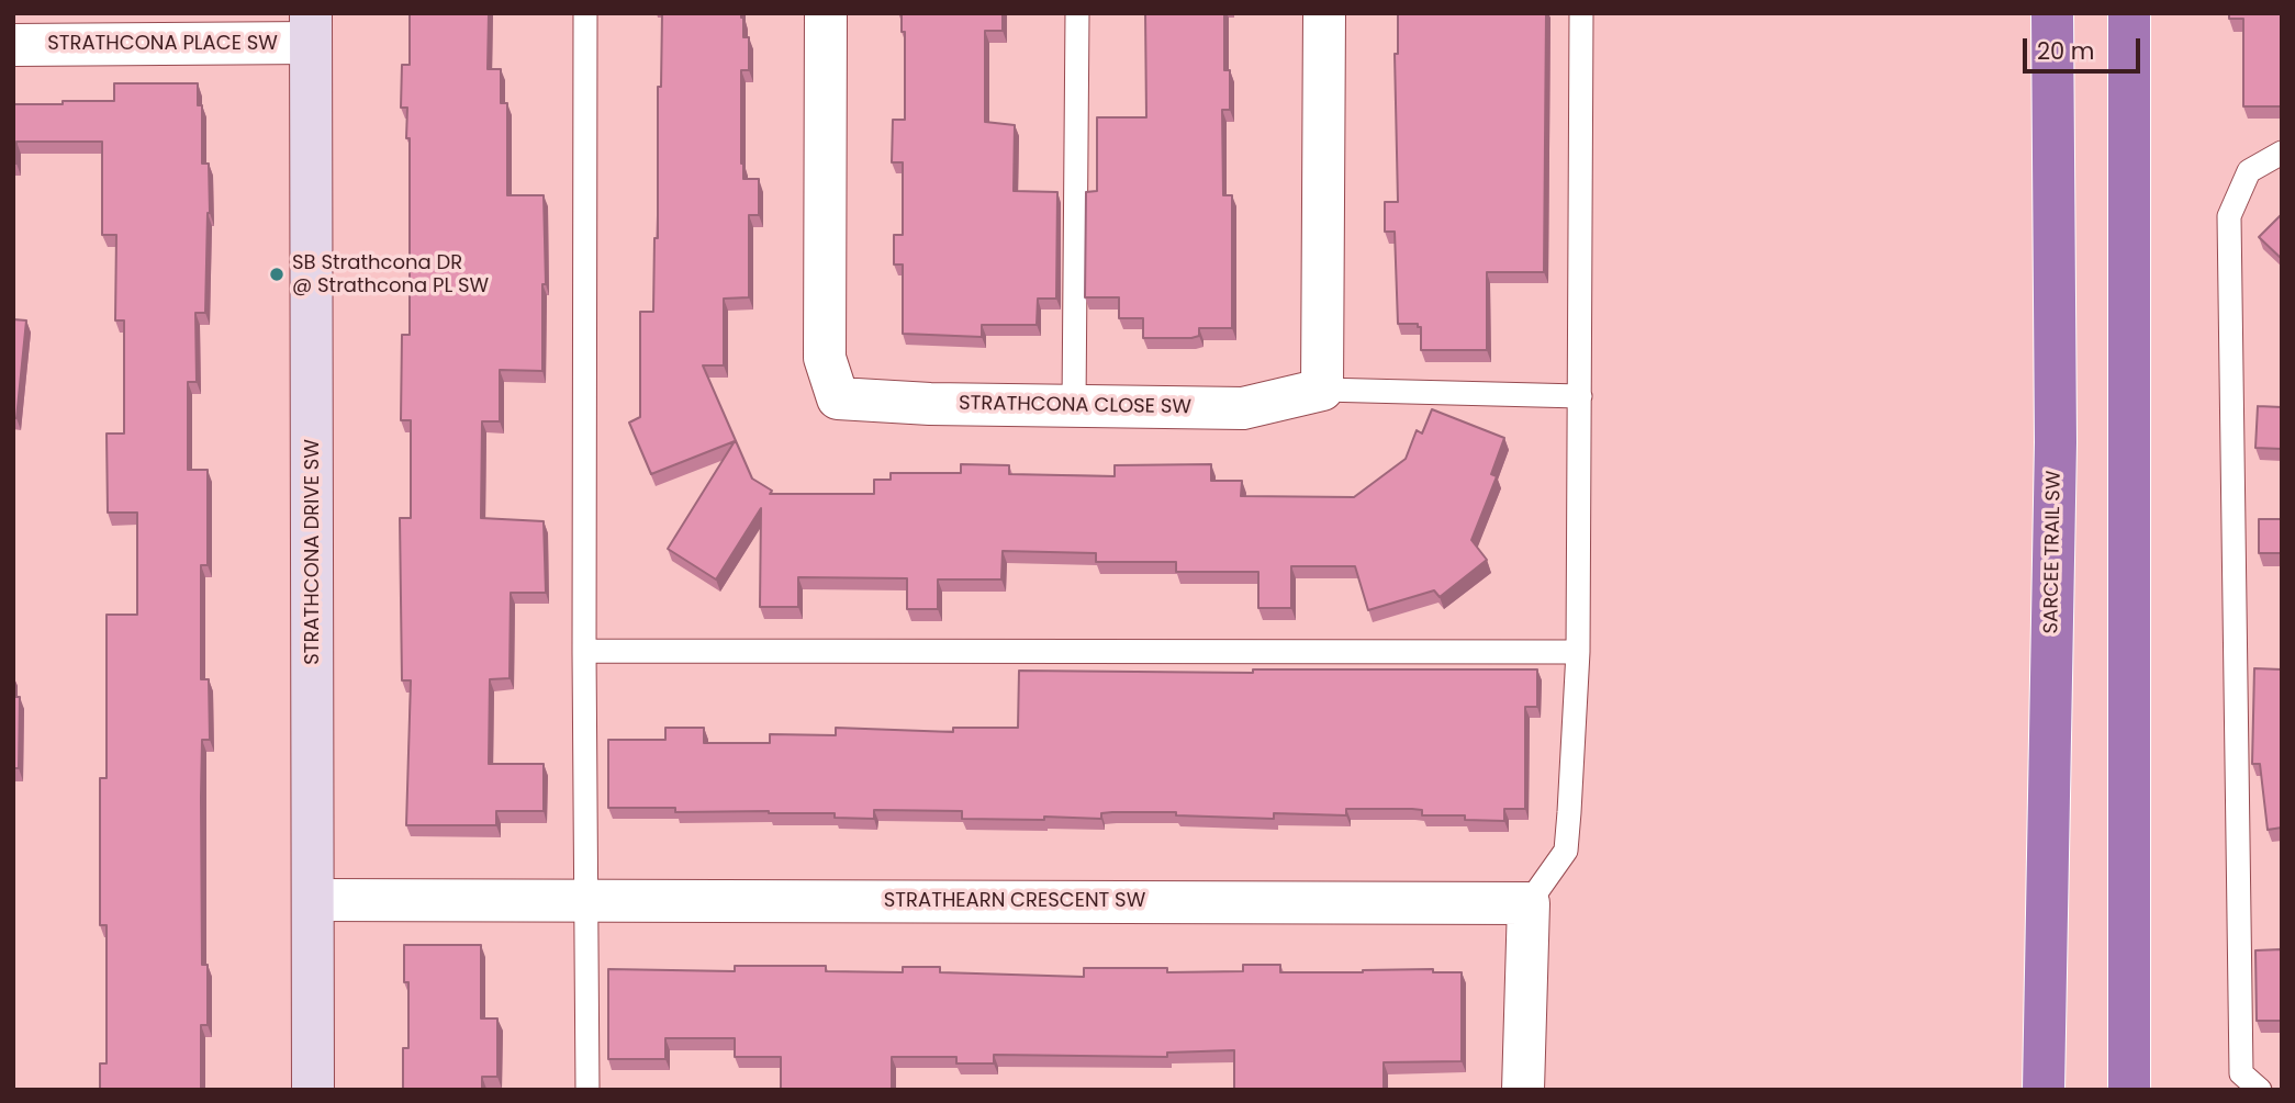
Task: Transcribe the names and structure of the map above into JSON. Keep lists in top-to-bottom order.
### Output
{
  "streets": {
    "highway": ["SARCEE TRAIL SW"],
    "street": [
      "STRATHCONA PLACE SW",
      "STRATHCONA CLOSE SW",
      "STRATHCONA DRIVE SW",
      "STRATHEARN CRESCENT SW"
    ]
  },
  "crossings": [
    ["STRATHCONA PLACE SW", "STRATHCONA DRIVE SW"],
    ["STRATHCONA DRIVE SW", "STRATHEARN CRESCENT SW"]
  ],
  "places": ["SB Strathcona DR @ Strathcona PL SW"],
  "scale_bar": "20 m"
}
